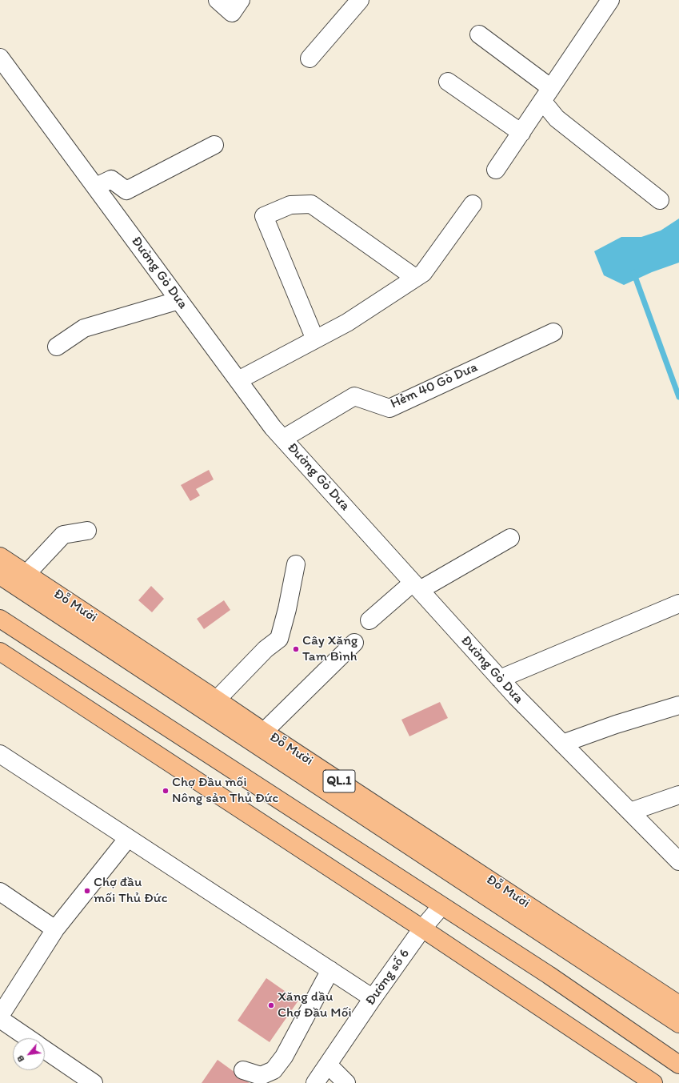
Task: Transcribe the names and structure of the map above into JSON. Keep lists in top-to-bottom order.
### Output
{
  "streets": {
    "highway": ["Đỗ Mười", "QL.1"],
    "street": ["Đường Gò Dưa", "Hẻm 40 Gò Dưa", "Đường số 6"]
  },
  "crossings": [
    ["Đường Gò Dưa", "Hẻm 40 Gò Dưa"]
  ],
  "places": [
    "Cây Xăng Tam Bình",
    "Chợ Đầu mối Nông sản Thủ Đức",
    "Chợ đầu mối Thủ Đức",
    "Xăng dầu Chợ Đầu Mối"
  ],
  "north": "bottom left"
}
